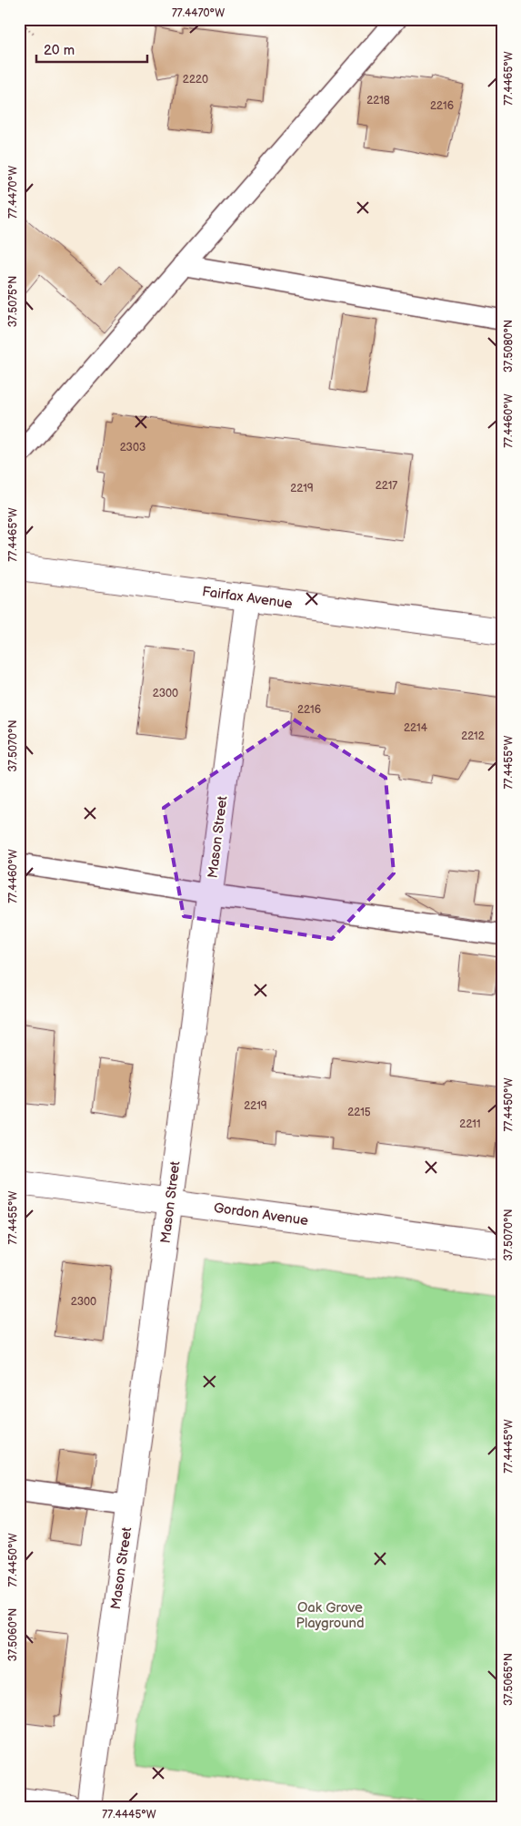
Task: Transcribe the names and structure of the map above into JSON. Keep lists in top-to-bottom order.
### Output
{
  "streets": {
    "street": ["Fairfax Avenue", "Mason Street", "Gordon Avenue"]
  },
  "crossings": [
    ["Fairfax Avenue", "Mason Street"],
    ["Mason Street", "Gordon Avenue"]
  ],
  "parks": ["Oak Grove Playground"],
  "house_numbers": [
    "2220",
    "2218",
    "2216",
    "2303",
    "2217",
    "2219",
    "2300",
    "2216",
    "2214",
    "2212",
    "2219",
    "2215",
    "2211",
    "2300"
  ],
  "scale_bar": "20 m",
  "coordinates": [
    "77.4470°W",
    "77.4465°W",
    "37.5075°N",
    "37.5080°N",
    "77.4460°W",
    "37.5070°N",
    "77.4455°W",
    "77.4450°W",
    "77.4445°W",
    "37.5060°N",
    "37.5065°N"
  ]
}
